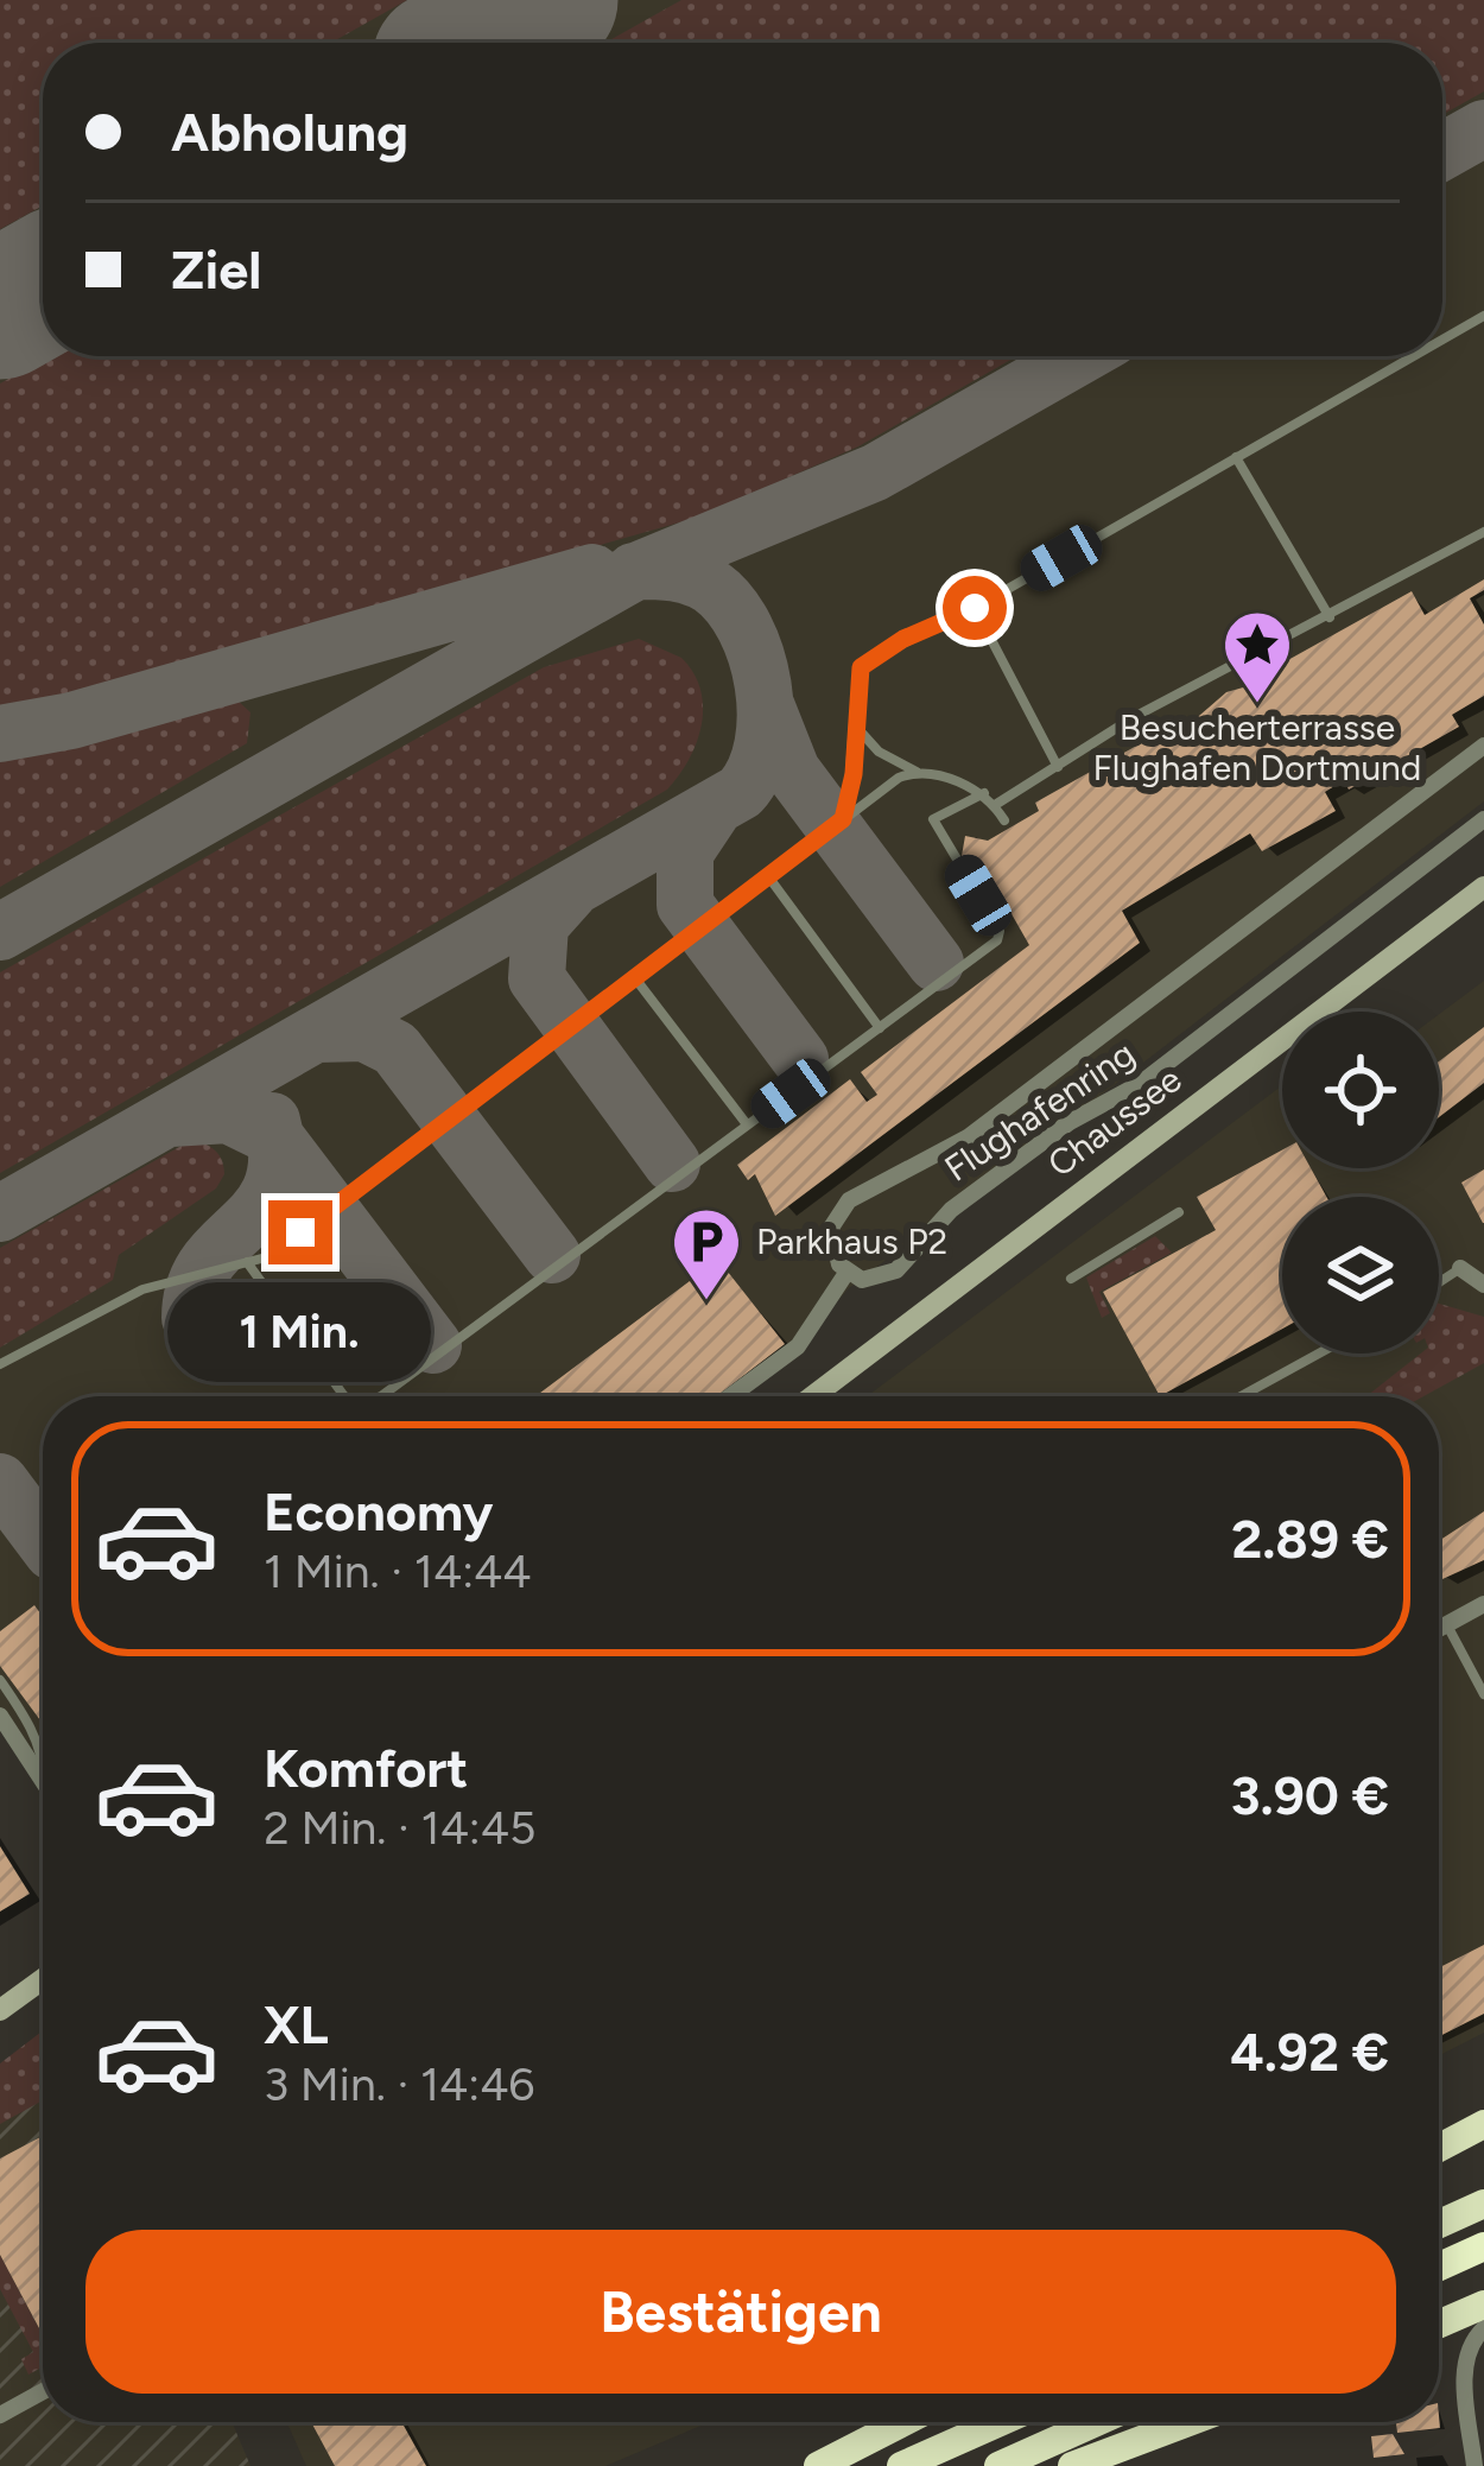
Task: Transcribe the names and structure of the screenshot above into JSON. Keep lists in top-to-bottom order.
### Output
{
  "streets": {
    "main road": ["Chaussee"],
    "street": ["Flughafenring"]
  },
  "places": {
    "place": ["Besucherterrasse Flughafen Dortmund"],
    "parking": ["Parkhaus P2"]
  },
  "page": {
    "banner": ["Abholung", "Ziel"],
    "bubble": "1 Min.",
    "list": [
      {
        "name": "Economy",
        "note": "1 Min. · 14:44",
        "value": "2.89 €"
      },
      {
        "name": "Komfort",
        "note": "2 Min. · 14:45",
        "value": "3.90 €"
      },
      {
        "name": "XL",
        "note": "3 Min. · 14:46",
        "value": "4.92 €"
      }
    ],
    "buttons": "Bestätigen"
  }
}
